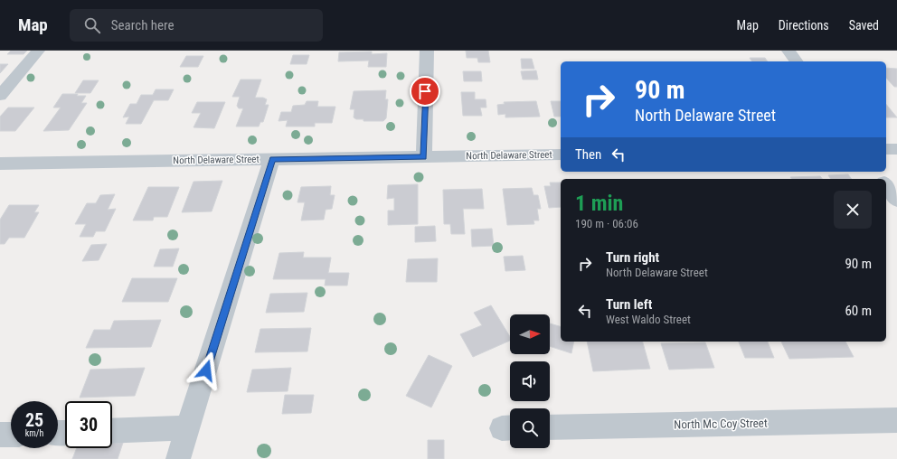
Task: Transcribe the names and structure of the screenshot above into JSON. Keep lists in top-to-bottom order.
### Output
{
  "streets": {
    "street": ["North Delaware Street", "North Mc Coy Street"]
  },
  "north": "right",
  "page": {
    "header": "Map",
    "search": "Search here",
    "nav": ["Map", "Directions", "Saved"],
    "turn": ["90 m", "North Delaware Street"],
    "then": "Then",
    "heading": ["1 min", "190 m · 06:06"],
    "list": [
      {
        "name": "Turn right",
        "note": "North Delaware Street",
        "value": "90 m"
      },
      {
        "name": "Turn left",
        "note": "West Waldo Street",
        "value": "60 m"
      }
    ],
    "speed": "25 km/h",
    "limit": "30"
  }
}
